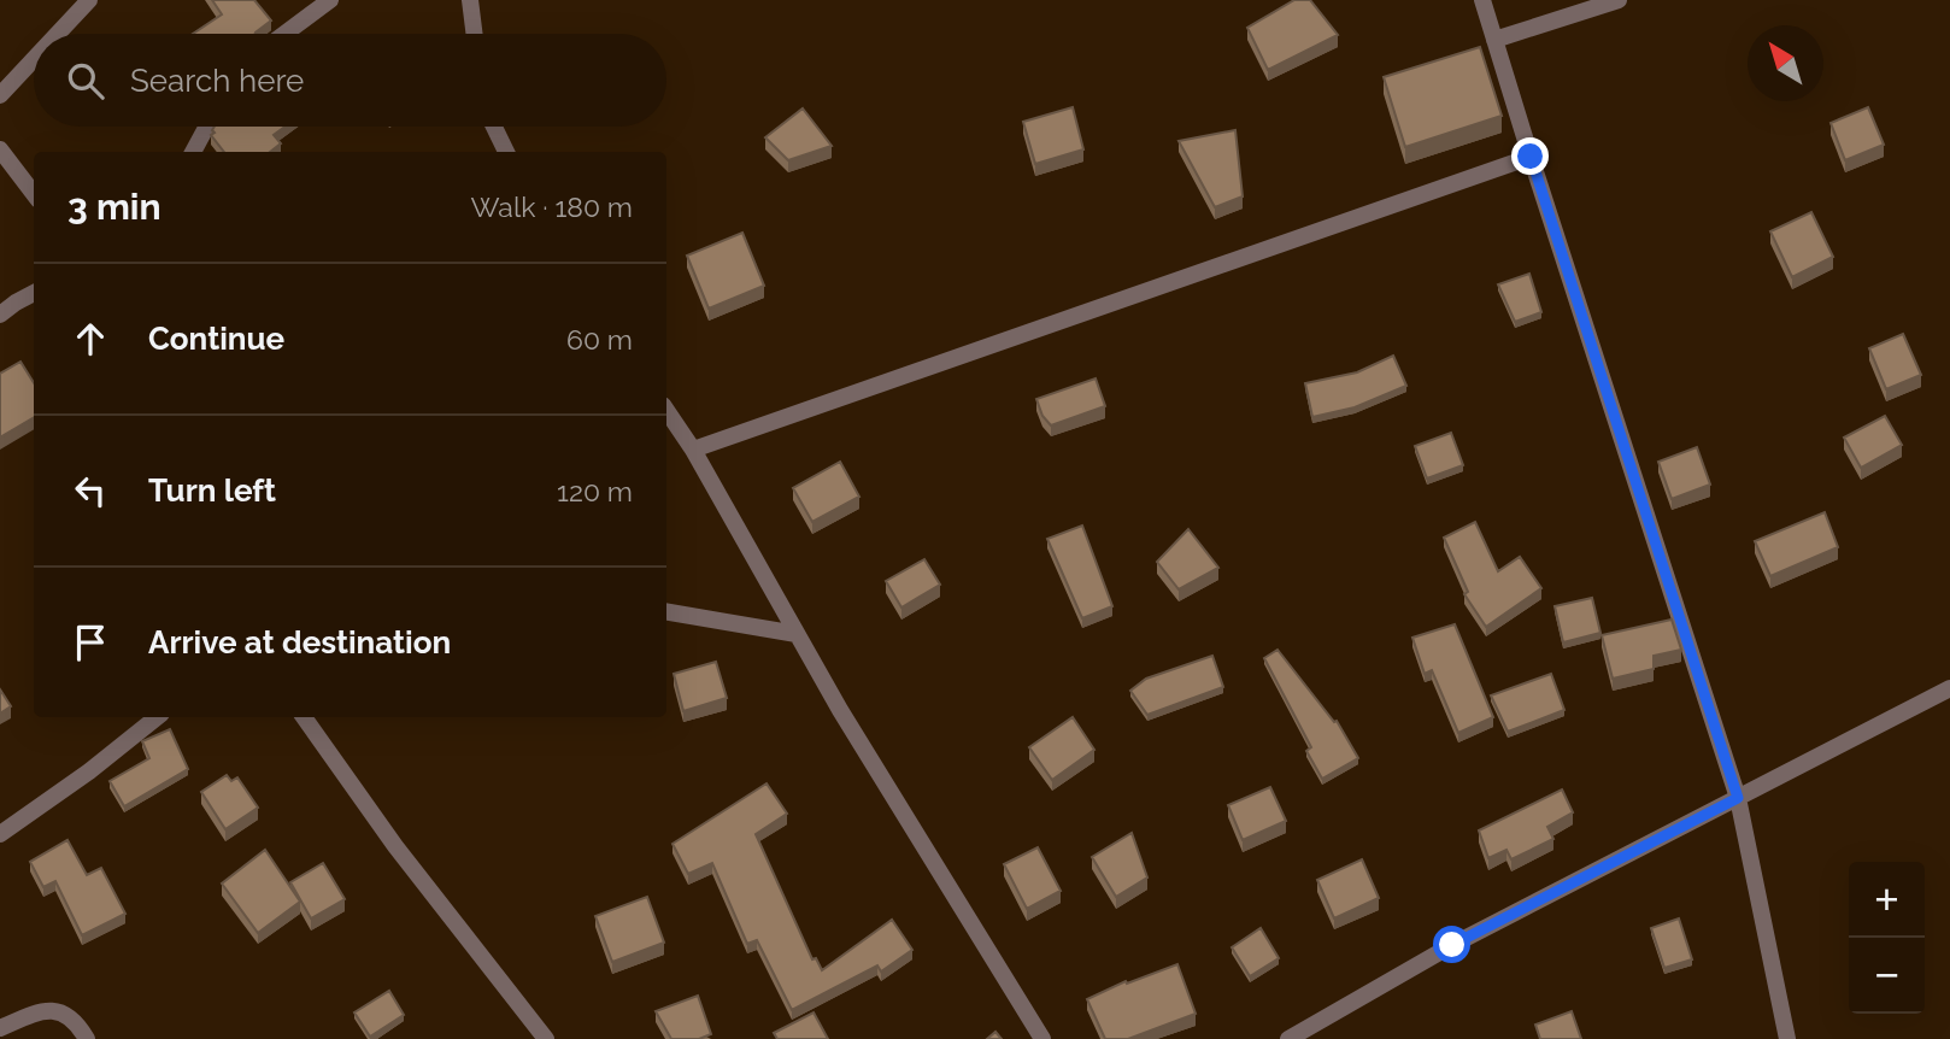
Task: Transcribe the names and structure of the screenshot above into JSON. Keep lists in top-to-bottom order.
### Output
{
  "north": "top left",
  "page": {
    "search": "Search here",
    "heading": ["3 min", "Walk · 180 m"],
    "list": [
      ["Continue", "60 m"],
      ["Turn left", "120 m"],
      "Arrive at destination"
    ],
    "map_buttons": ["+", "−"]
  }
}
